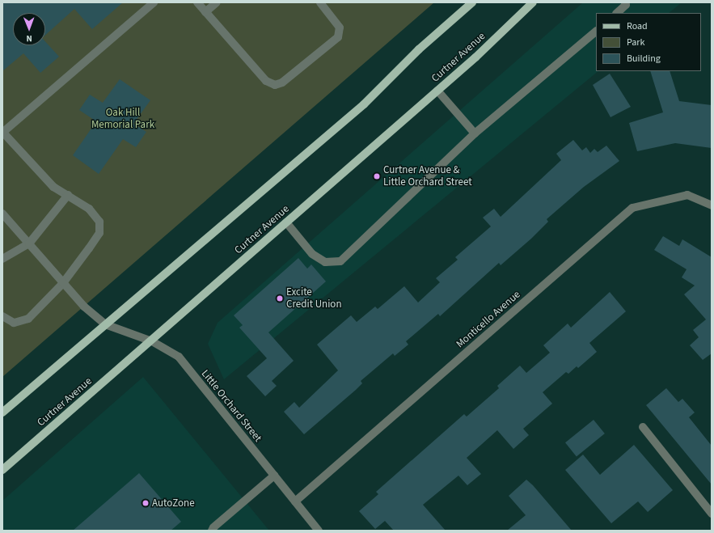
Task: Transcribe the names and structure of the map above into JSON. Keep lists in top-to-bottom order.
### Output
{
  "streets": {
    "main road": ["Curtner Avenue"],
    "street": ["Monticello Avenue", "Little Orchard Street"]
  },
  "crossings": [
    ["Curtner Avenue", "Little Orchard Street"],
    ["Monticello Avenue", "Little Orchard Street"]
  ],
  "parks": ["Oak Hill Memorial Park"],
  "places": ["Curtner Avenue & Little Orchard Street", "Excite Credit Union", "AutoZone"],
  "legend": ["Road", "Park", "Building"],
  "north": "bottom"
}
